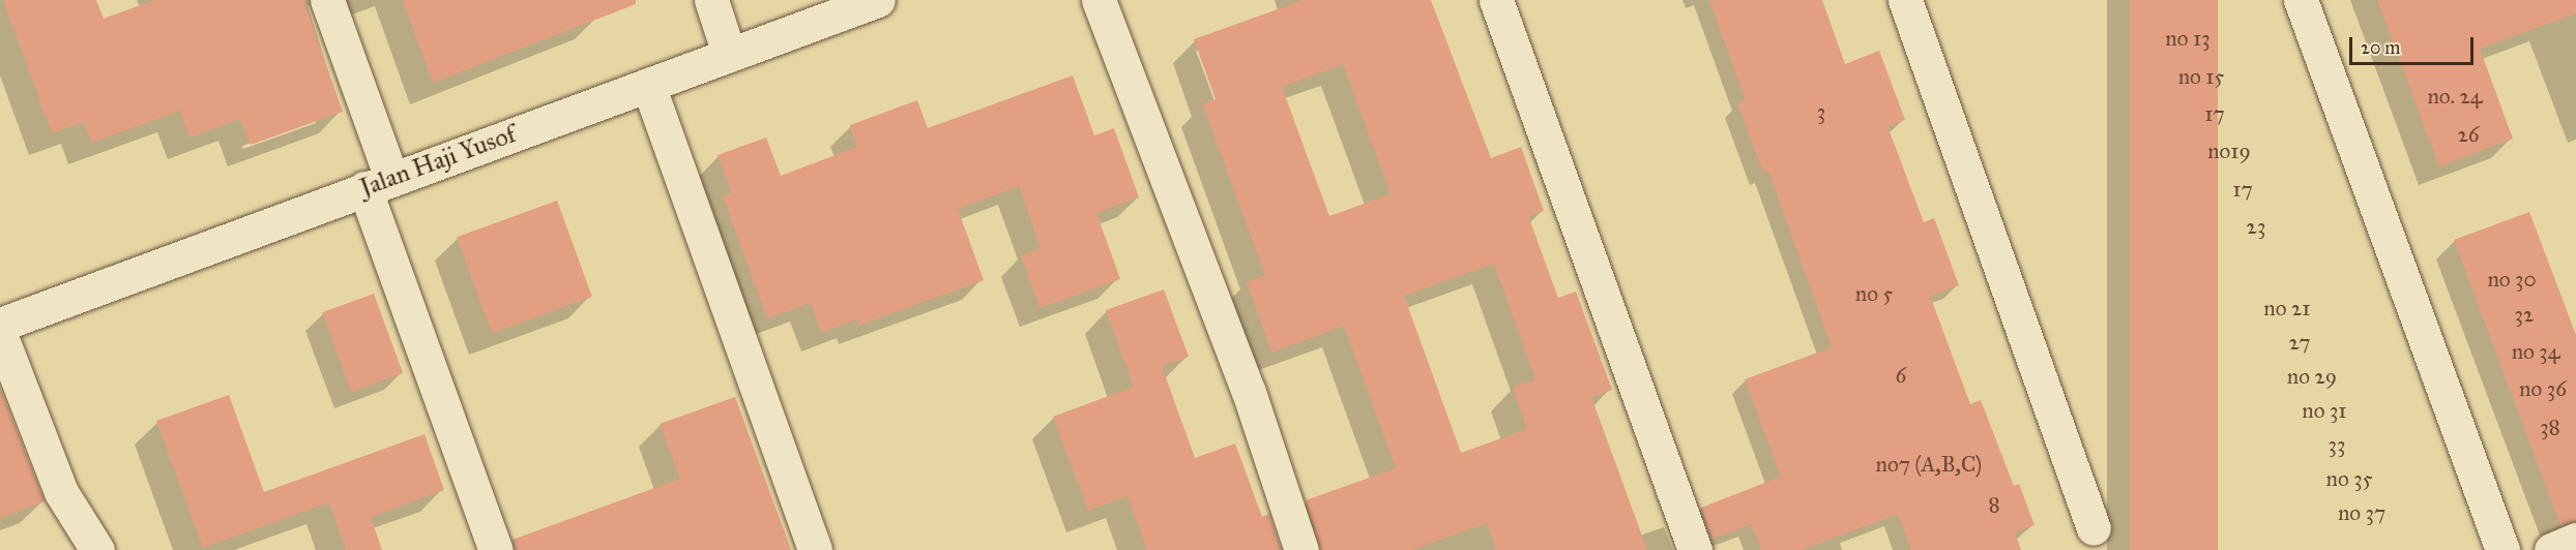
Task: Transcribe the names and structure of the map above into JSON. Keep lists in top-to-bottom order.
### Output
{
  "streets": {
    "street": ["Jalan Haji Yusof"]
  },
  "house_numbers": [
    "no 13",
    "no 15",
    "no. 24",
    "3",
    "17",
    "26",
    "no19",
    "17",
    "23",
    "no 30",
    "no 5",
    "no 21",
    "32",
    "27",
    "no 34",
    "6",
    "no 29",
    "no 36",
    "no 31",
    "38",
    "33",
    "no7 (A,B,C)",
    "no 35",
    "8",
    "no 37"
  ],
  "scale_bar": "20 m"
}
